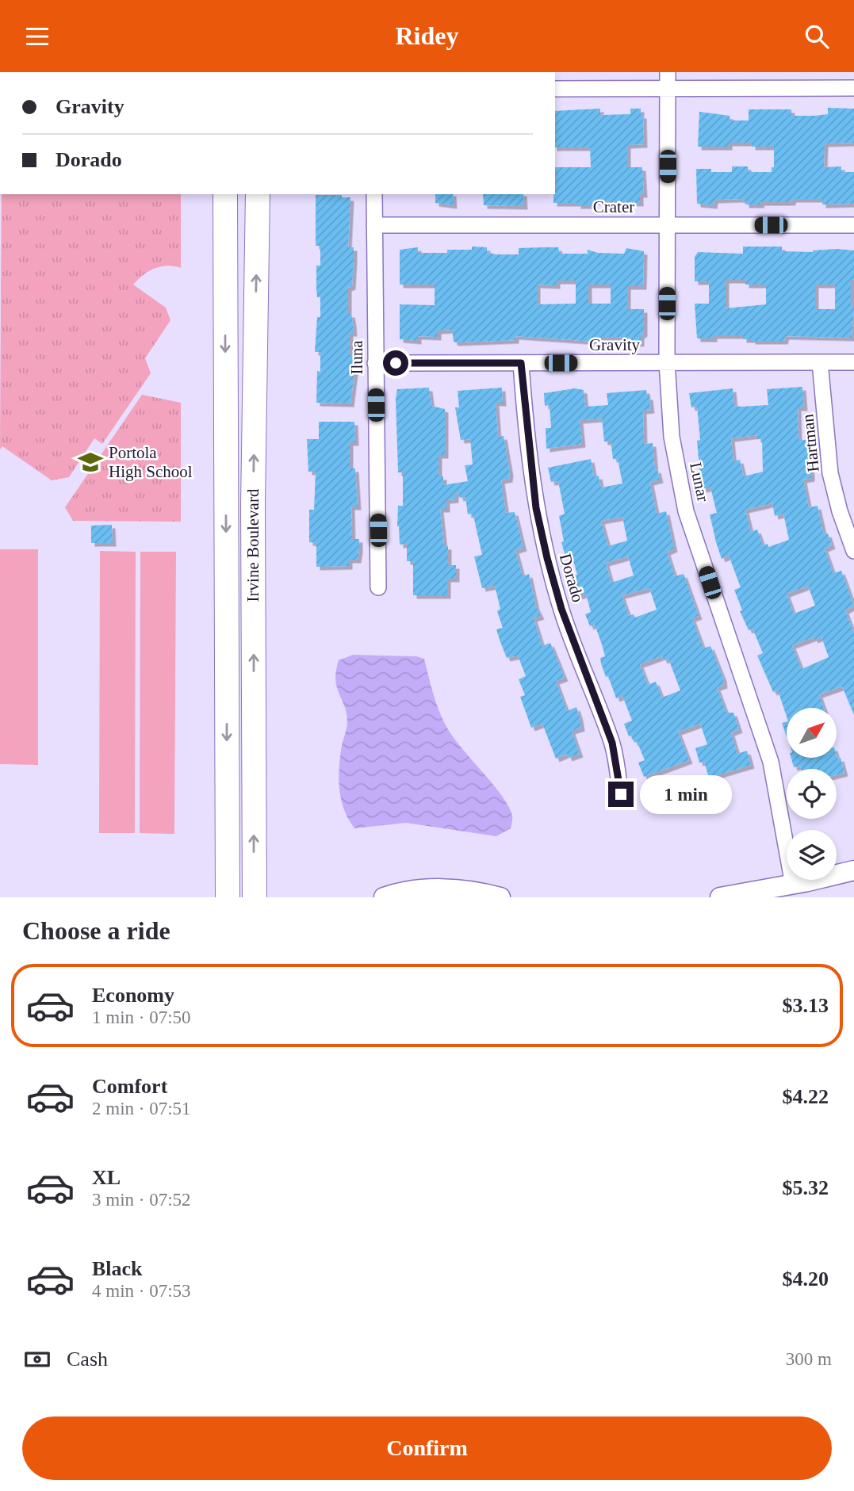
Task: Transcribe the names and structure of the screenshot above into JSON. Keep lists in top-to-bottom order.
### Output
{
  "streets": {
    "main road": ["Irvine Boulevard"],
    "street": [
      "Crater",
      "Gravity",
      "Iluna",
      "Hartman",
      "Lunar",
      "Dorado"
    ]
  },
  "crossings": [
    ["Crater", "Iluna"],
    ["Crater", "Lunar"],
    ["Gravity", "Iluna"],
    ["Gravity", "Hartman"],
    ["Gravity", "Lunar"],
    ["Gravity", "Dorado"]
  ],
  "places": {
    "school or university": ["Portola High School"]
  },
  "north": "top right",
  "page": {
    "header": "Ridey",
    "banner": ["Gravity", "Dorado"],
    "bubble": "1 min",
    "heading": "Choose a ride",
    "list": [
      {
        "name": "Economy",
        "note": "1 min · 07:50",
        "value": "$3.13"
      },
      {
        "name": "Comfort",
        "note": "2 min · 07:51",
        "value": "$4.22"
      },
      {
        "name": "XL",
        "note": "3 min · 07:52",
        "value": "$5.32"
      },
      {
        "name": "Black",
        "note": "4 min · 07:53",
        "value": "$4.20"
      }
    ],
    "pay": ["Cash", "300 m"],
    "buttons": "Confirm"
  }
}
